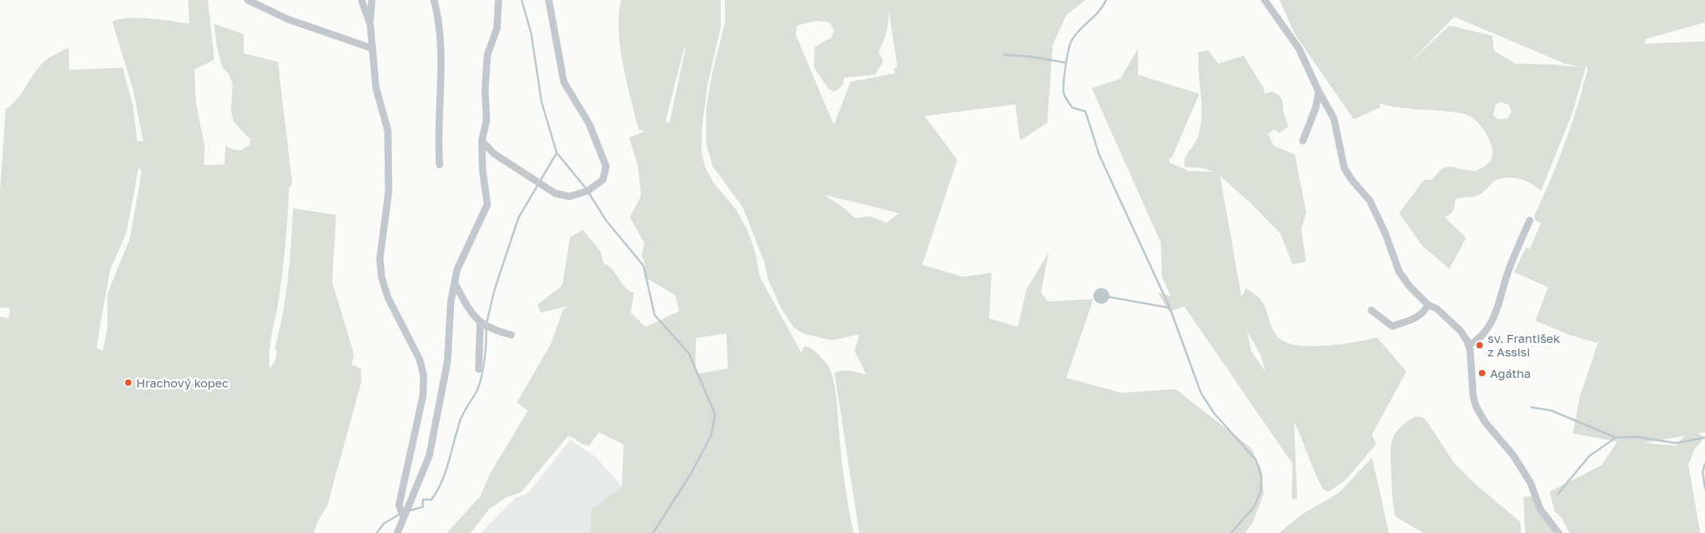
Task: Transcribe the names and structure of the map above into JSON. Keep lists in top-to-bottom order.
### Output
{
  "places": ["sv. František z Assisi", "Agátha", "Hrachový kopec"]
}
